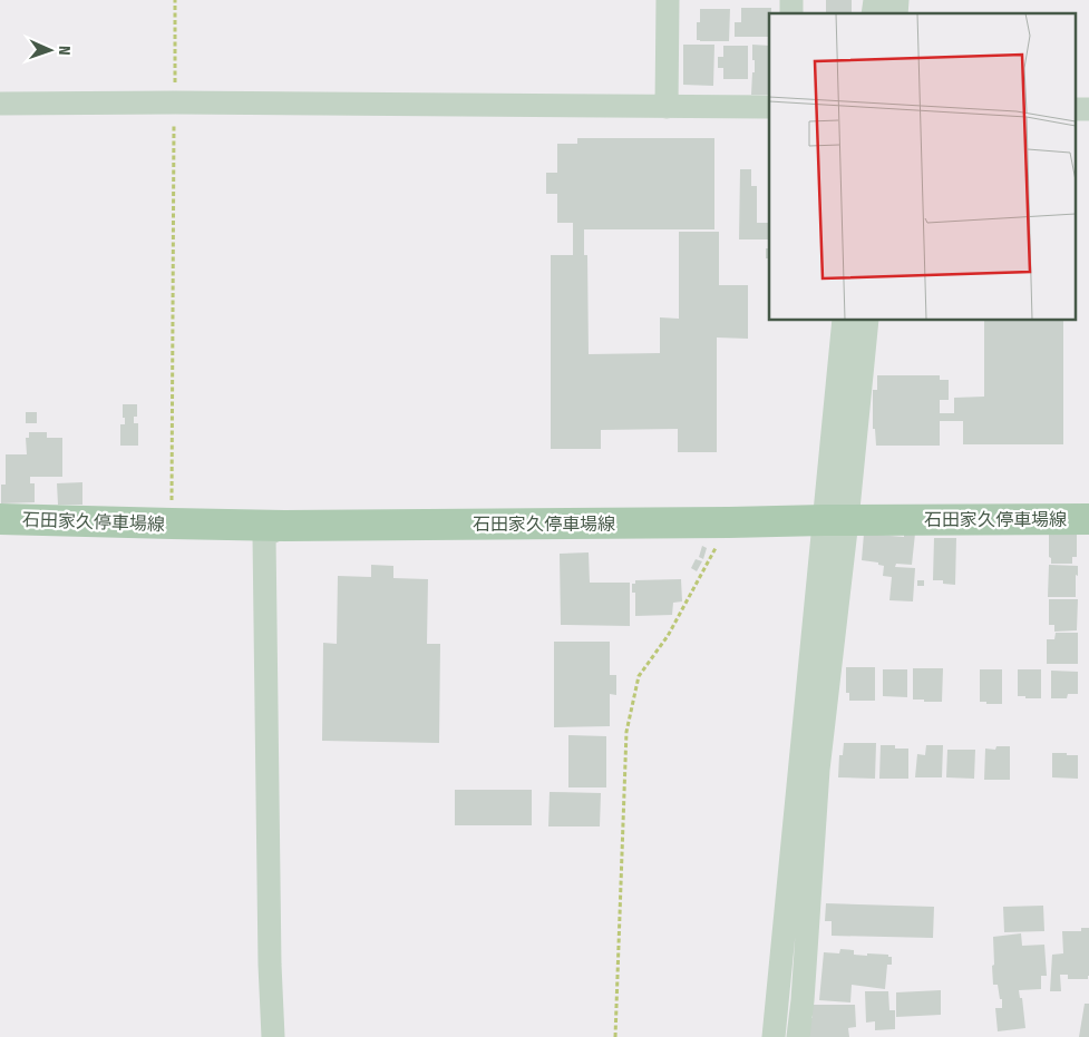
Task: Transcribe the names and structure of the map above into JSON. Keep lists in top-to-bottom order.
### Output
{
  "streets": {
    "main road": ["石田家久停車場線"]
  },
  "north": "right"
}
